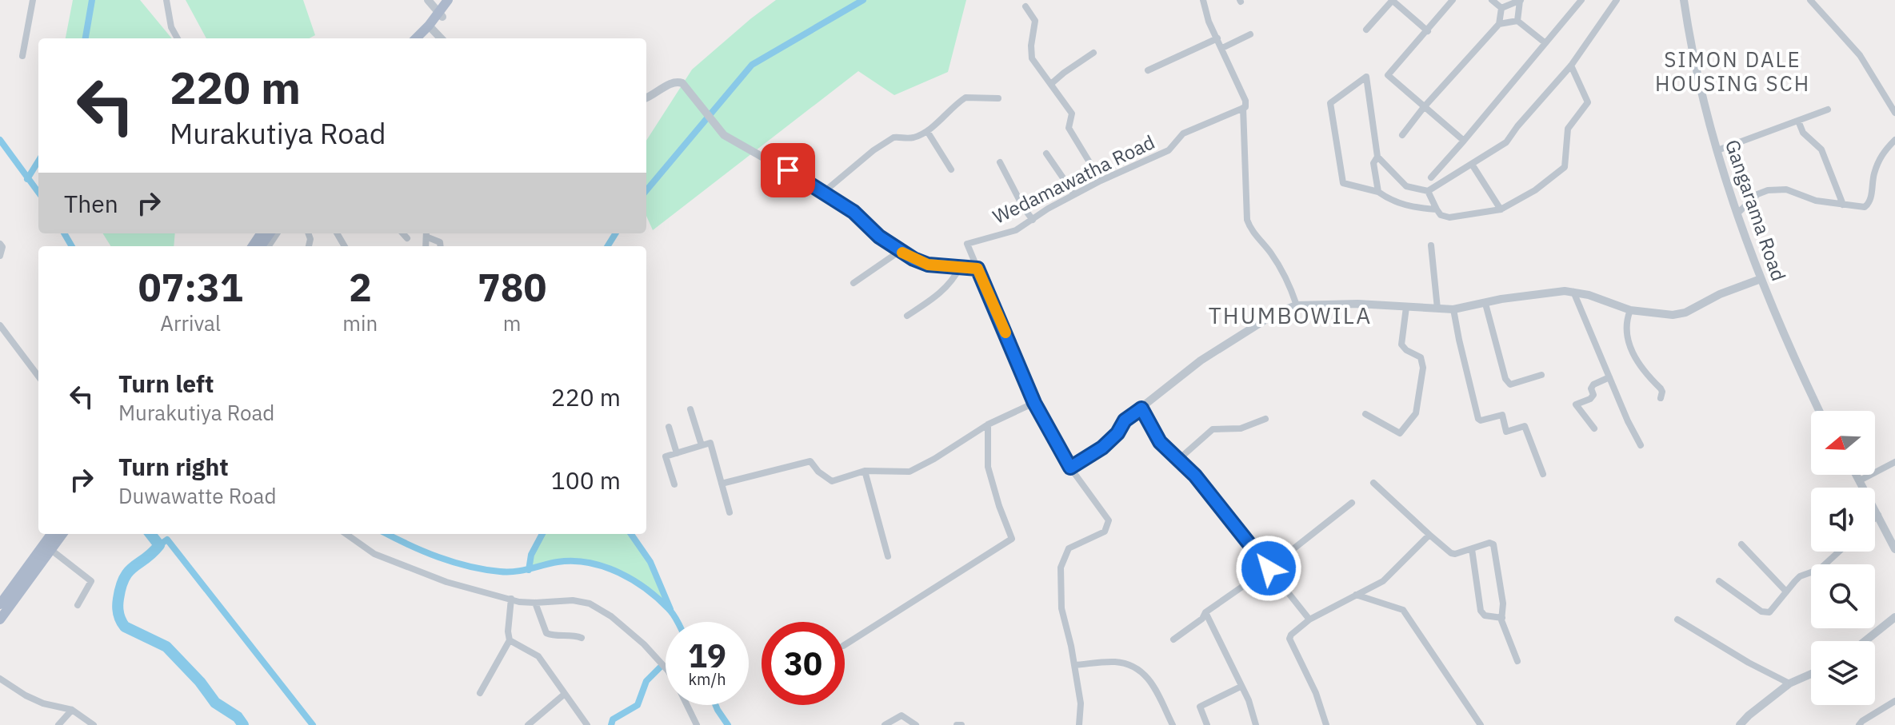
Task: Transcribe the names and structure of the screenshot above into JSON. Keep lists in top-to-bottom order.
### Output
{
  "streets": {
    "street": ["Wedamawatha Road", "Gangarama Road"]
  },
  "districts": ["SIMON DALE HOUSING SCH", "THUMBOWILA"],
  "north": "left",
  "page": {
    "turn": ["220 m", "Murakutiya Road"],
    "then": "Then",
    "eta": [
      "07:31",
      "Arrival",
      "2",
      "min",
      "780",
      "m"
    ],
    "list": [
      {
        "name": "Turn left",
        "note": "Murakutiya Road",
        "value": "220 m"
      },
      {
        "name": "Turn right",
        "note": "Duwawatte Road",
        "value": "100 m"
      }
    ],
    "speed": "19 km/h",
    "limit": "30"
  }
}
